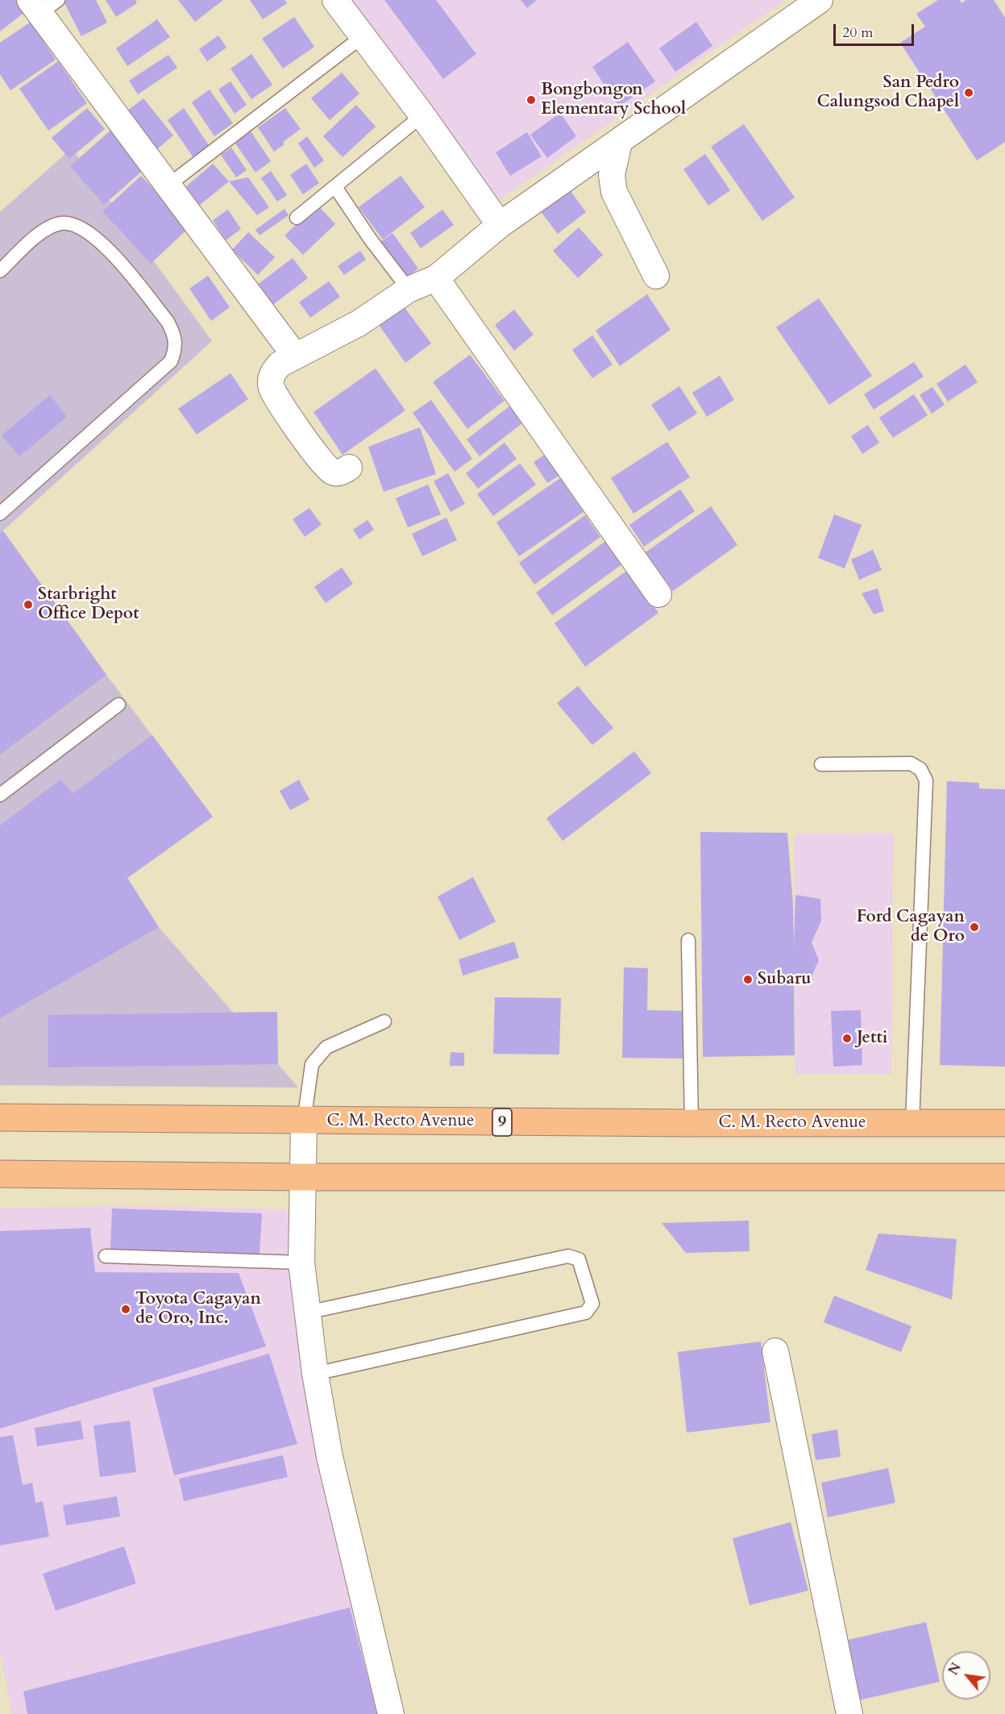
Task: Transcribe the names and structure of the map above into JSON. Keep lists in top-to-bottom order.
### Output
{
  "streets": {
    "highway": ["C. M. Recto Avenue", "9"]
  },
  "places": [
    "San Pedro Calungsod Chapel",
    "Bongbongon Elementary School",
    "Starbright Office Depot",
    "Ford Cagayan de Oro",
    "Subaru",
    "Jetti",
    "Toyota Cagayan de Oro, Inc."
  ],
  "scale_bar": "20 m",
  "north": "top left"
}
